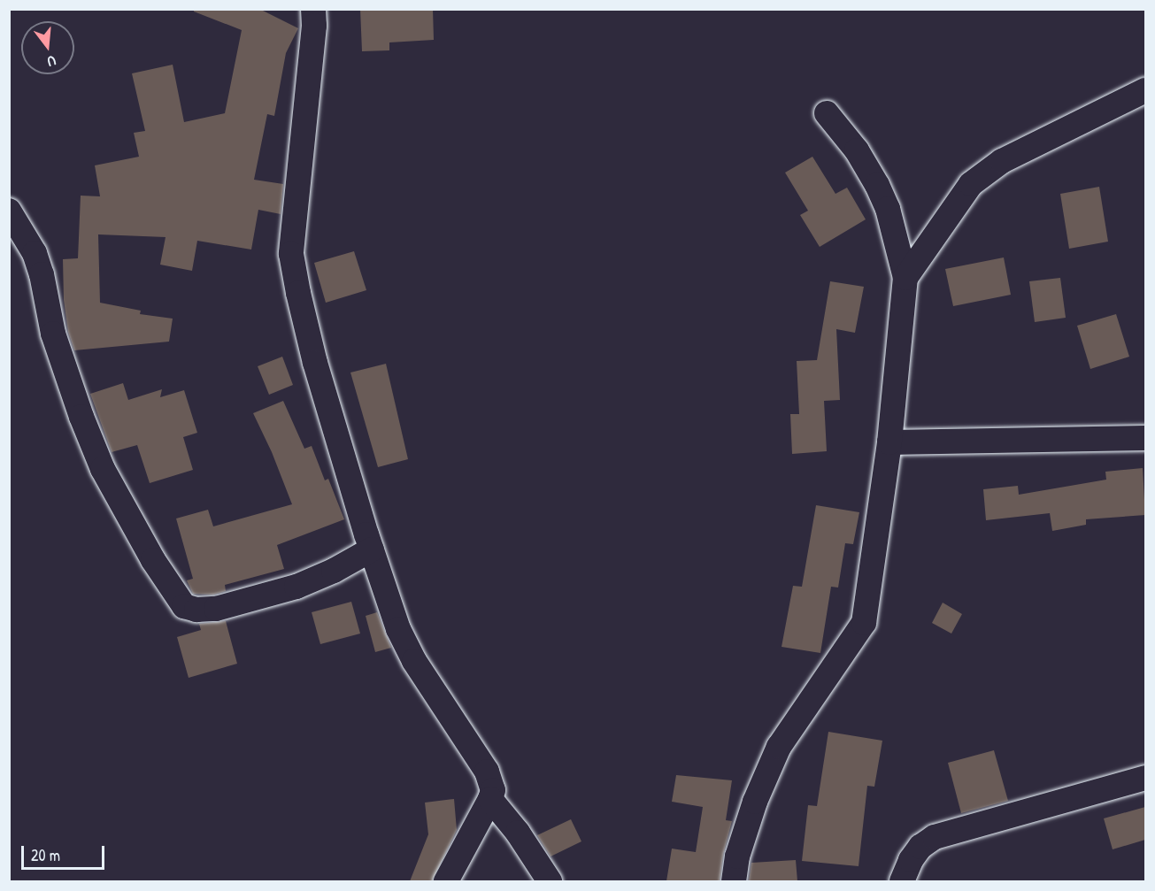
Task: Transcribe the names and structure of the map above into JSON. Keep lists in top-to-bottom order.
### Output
{
  "scale_bar": "20 m",
  "north": "bottom"
}
